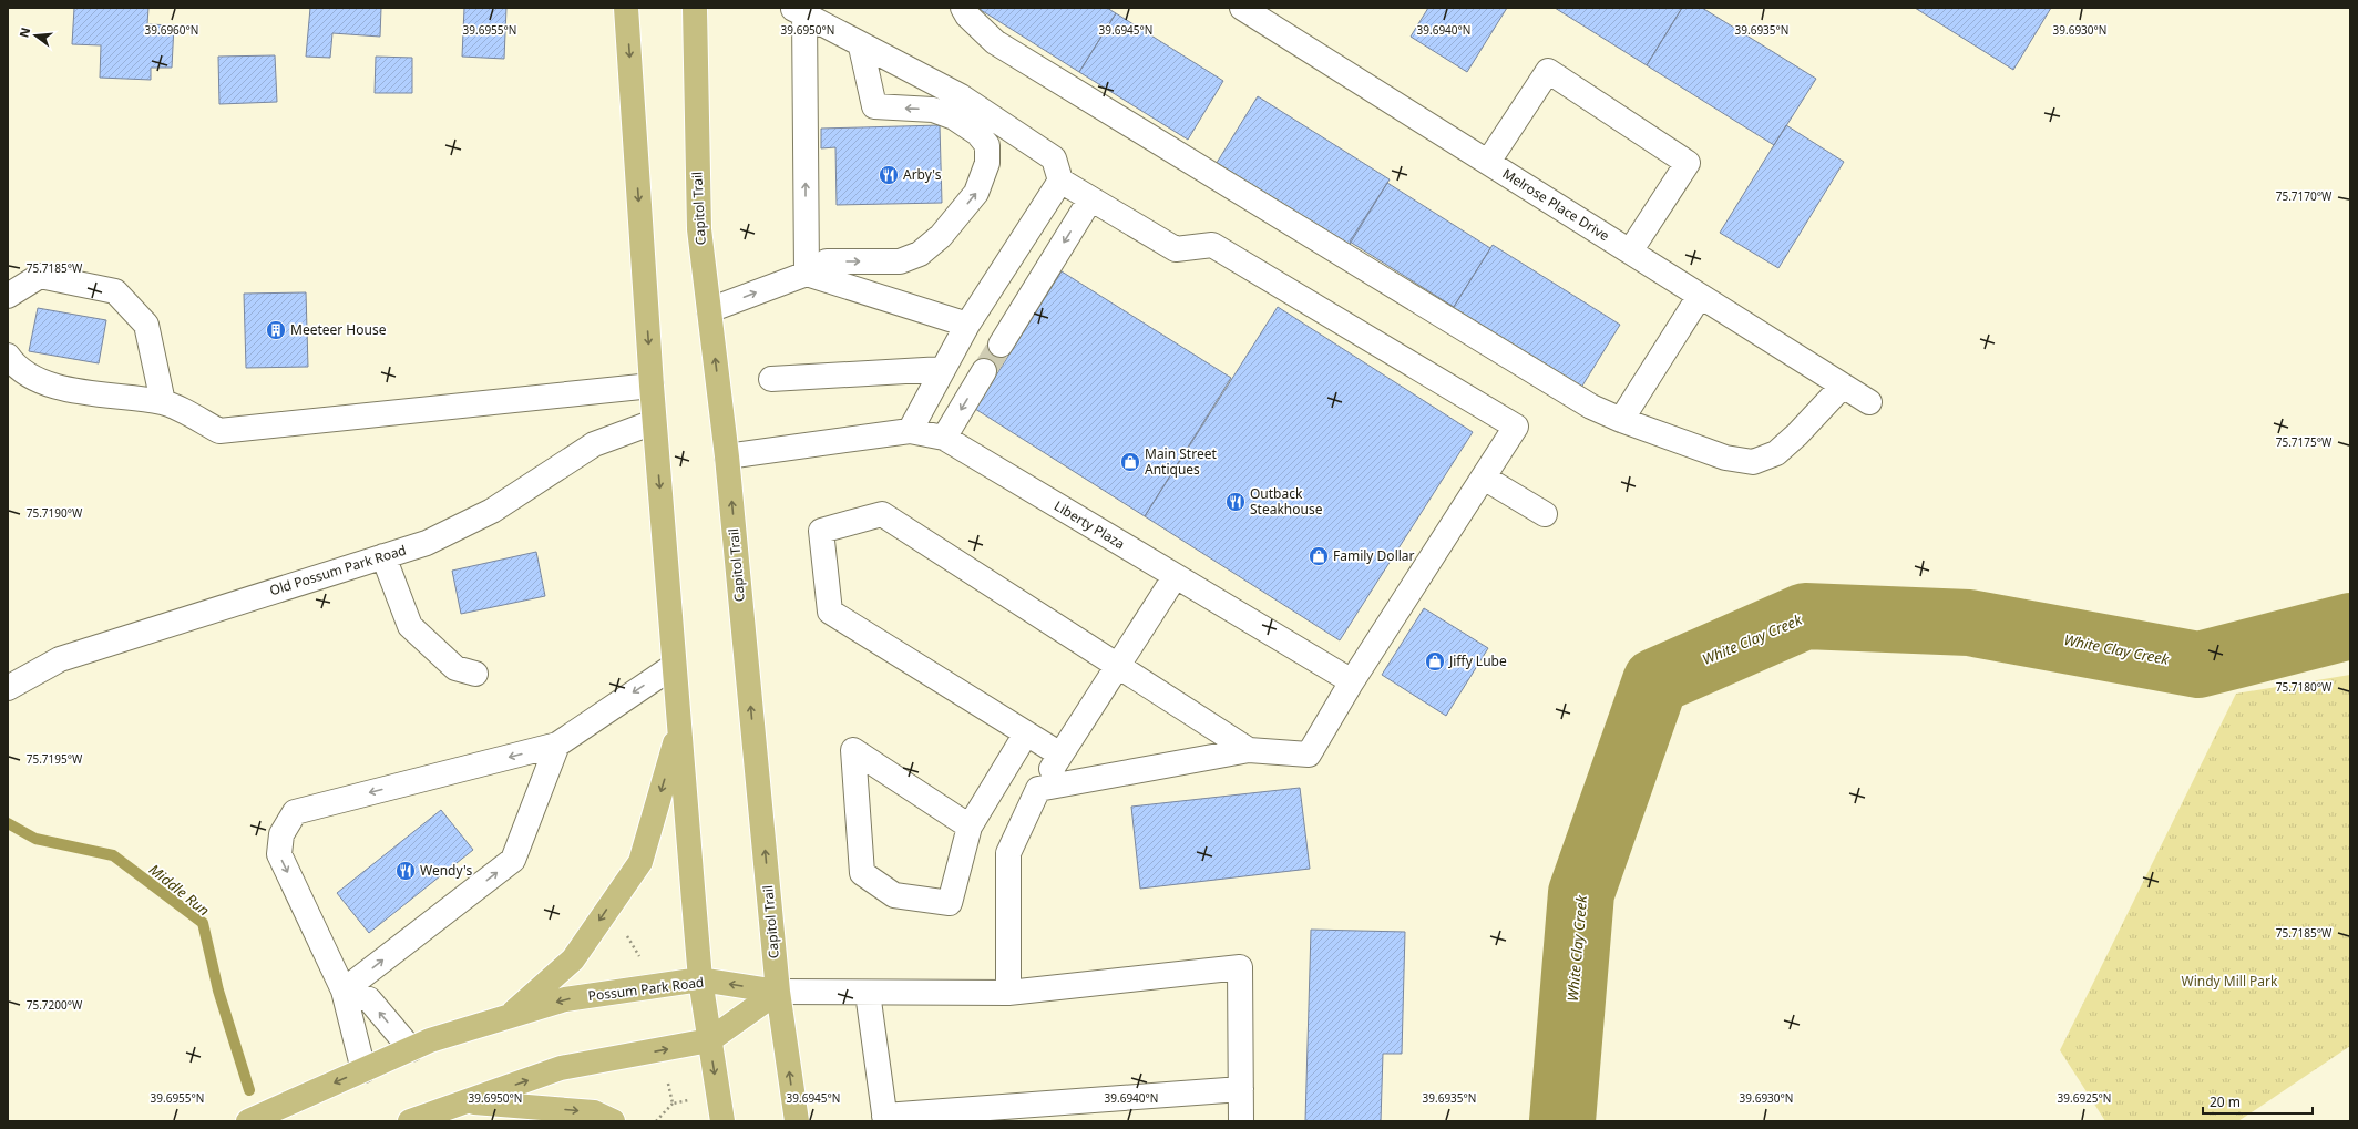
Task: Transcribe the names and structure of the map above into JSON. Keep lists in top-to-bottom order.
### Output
{
  "streets": {
    "main road": ["Capitol Trail", "Possum Park Road"],
    "street": ["Melrose Place Drive", "Liberty Plaza", "Old Possum Park Road"]
  },
  "crossings": [
    ["Capitol Trail", "Liberty Plaza"],
    ["Capitol Trail", "Possum Park Road"]
  ],
  "water": ["White Clay Creek", "Middle Run"],
  "parks": ["Windy Mill Park"],
  "places": {
    "restaurant": ["Arby's", "Outback Steakhouse", "Wendy's"],
    "building": ["Meeteer House"],
    "shop": ["Main Street Antiques", "Family Dollar", "Jiffy Lube"]
  },
  "scale_bar": "20 m",
  "north": "left",
  "coordinates": [
    "39.6960°N",
    "39.6955°N",
    "39.6950°N",
    "39.6945°N",
    "39.6940°N",
    "39.6935°N",
    "39.6930°N",
    "75.7170°W",
    "75.7185°W",
    "75.7175°W",
    "75.7190°W",
    "75.7180°W",
    "75.7195°W",
    "75.7200°W",
    "39.6925°N"
  ]
}
